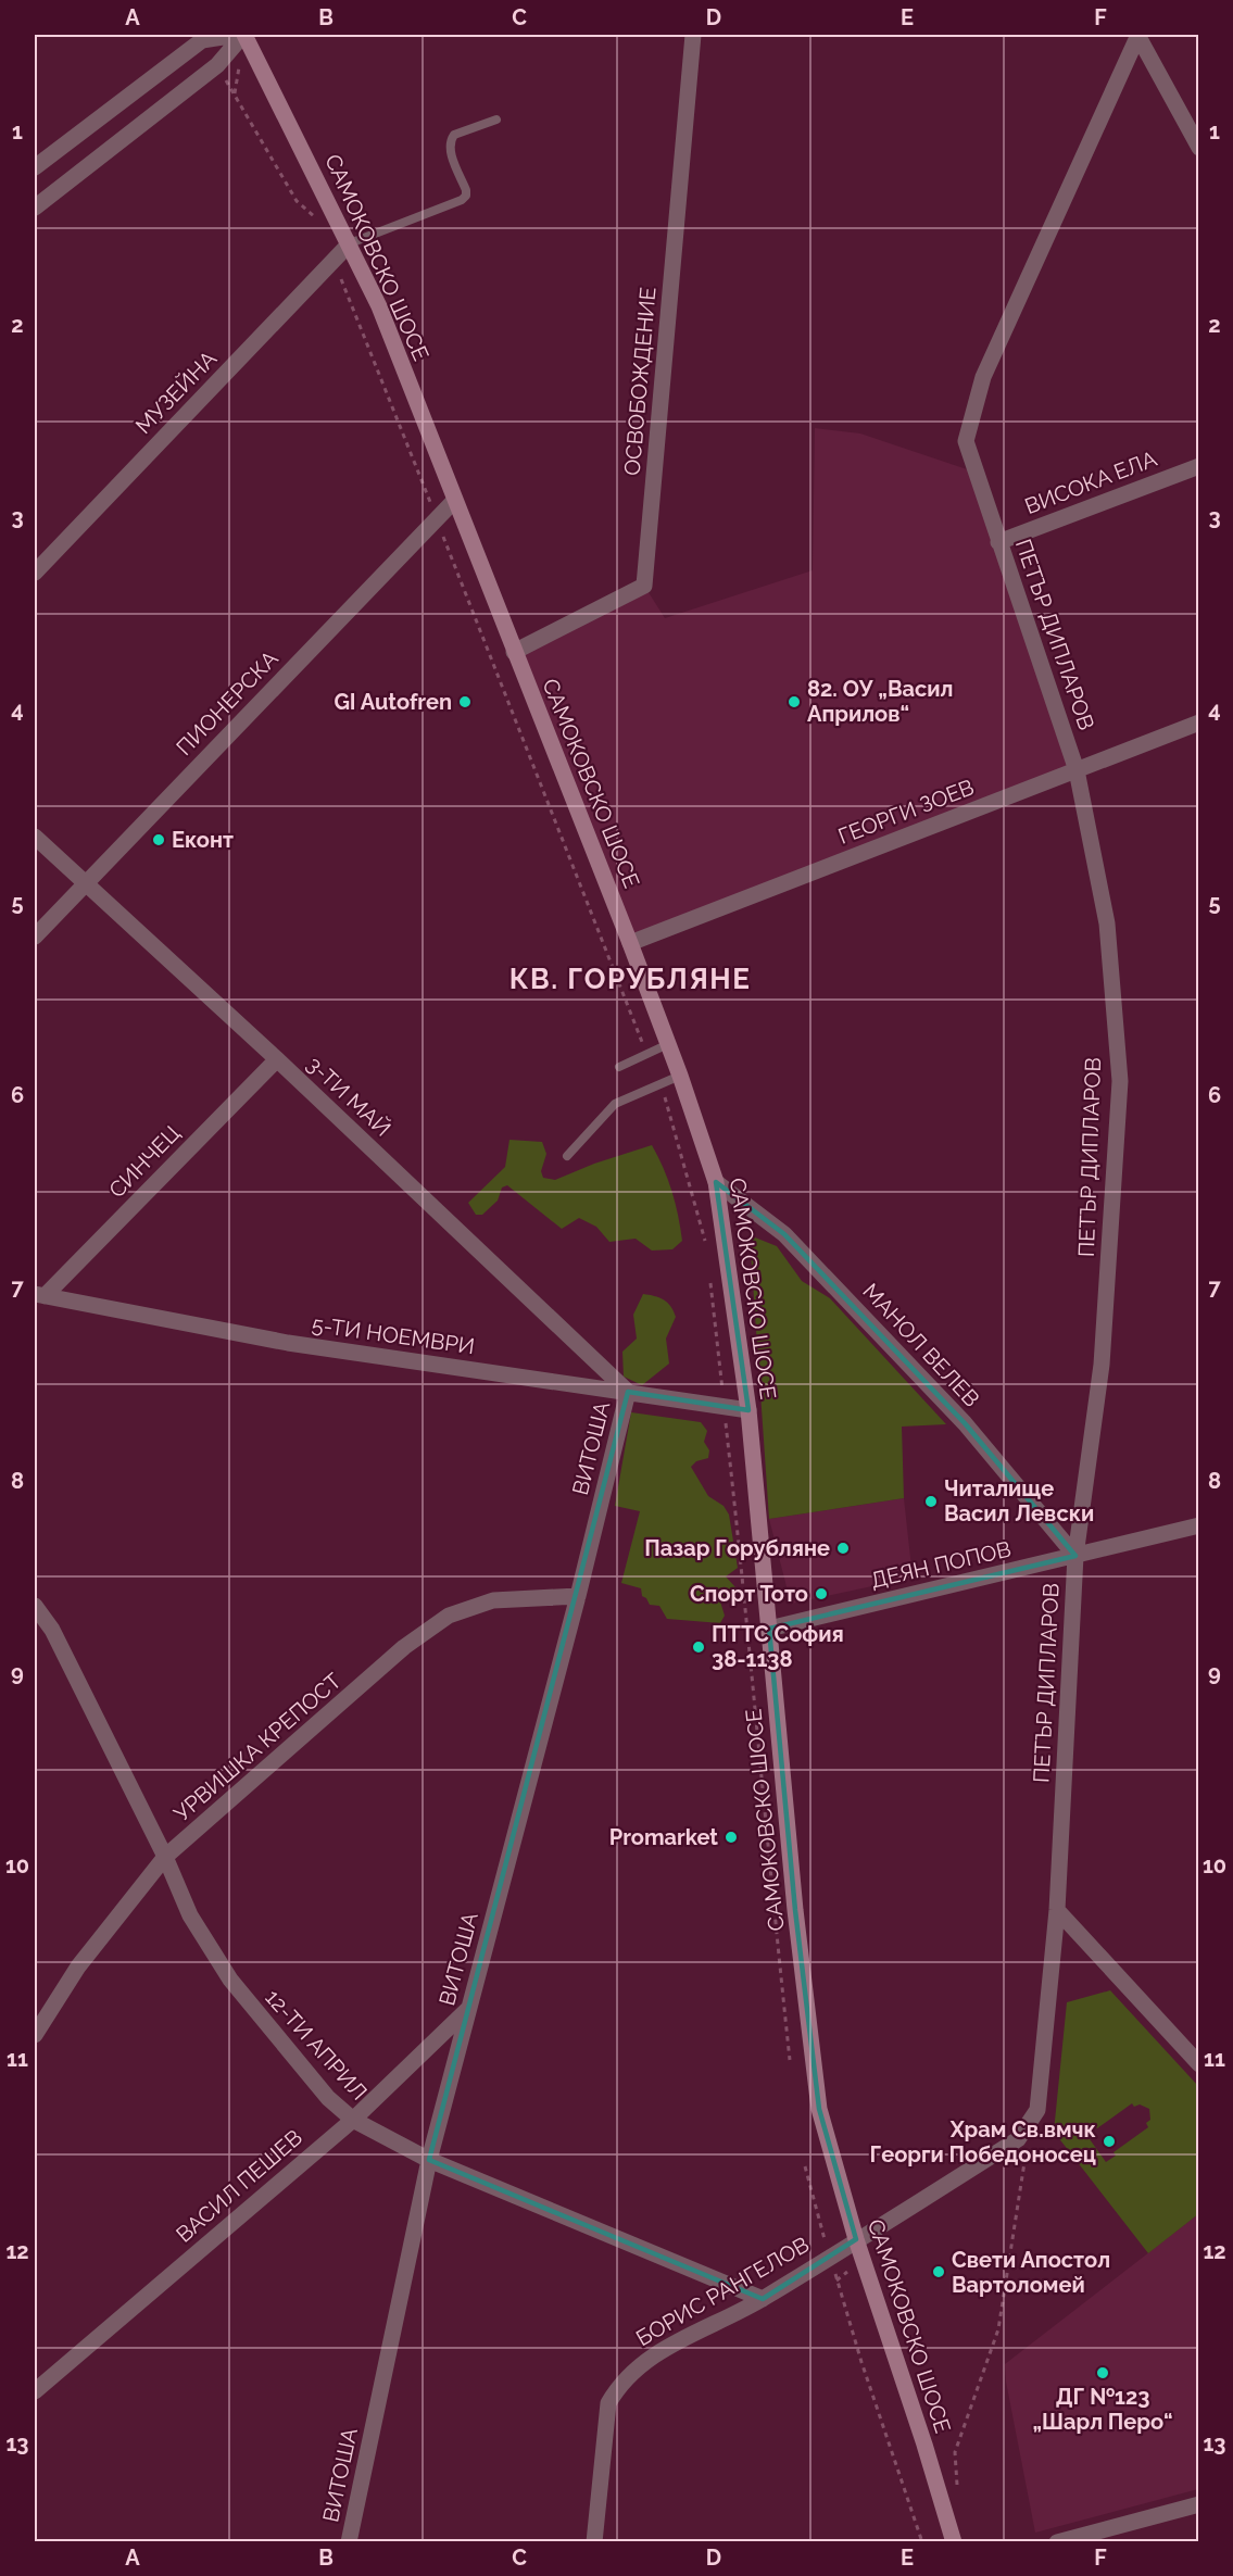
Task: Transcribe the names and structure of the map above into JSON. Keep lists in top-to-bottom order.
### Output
{
  "streets": {
    "main road": ["САМОКОВСКО ШОСЕ"],
    "street": [
      "ОСВОБОЖДЕНИЕ",
      "МУЗЕЙНА",
      "ВИСОКА ЕЛА",
      "ПЕТЪР ДИПЛАРОВ",
      "ПИОНЕРСКА",
      "ГЕОРГИ ЗОЕВ",
      "3-ТИ МАЙ",
      "СИНЧЕЦ",
      "5-ТИ НОЕМВРИ",
      "МАНОЛ ВЕЛЕВ",
      "ВИТОША",
      "ДЕЯН ПОПОВ",
      "УРВИШКА КРЕПОСТ",
      "12-ТИ АПРИЛ",
      "ВАСИЛ ПЕШЕВ",
      "БОРИС РАНГЕЛОВ"
    ]
  },
  "crossings": [
    ["САМОКОВСКО ШОСЕ", "ОСВОБОЖДЕНИЕ"],
    ["САМОКОВСКО ШОСЕ", "МУЗЕЙНА"],
    ["САМОКОВСКО ШОСЕ", "ПЕТЪР ДИПЛАРОВ"],
    ["САМОКОВСКО ШОСЕ", "ПИОНЕРСКА"],
    ["САМОКОВСКО ШОСЕ", "ГЕОРГИ ЗОЕВ"],
    ["САМОКОВСКО ШОСЕ", "5-ТИ НОЕМВРИ"],
    ["САМОКОВСКО ШОСЕ", "МАНОЛ ВЕЛЕВ"],
    ["САМОКОВСКО ШОСЕ", "ДЕЯН ПОПОВ"],
    ["САМОКОВСКО ШОСЕ", "БОРИС РАНГЕЛОВ"],
    ["ВИСОКА ЕЛА", "ПЕТЪР ДИПЛАРОВ"],
    ["ПЕТЪР ДИПЛАРОВ", "ГЕОРГИ ЗОЕВ"],
    ["ПЕТЪР ДИПЛАРОВ", "МАНОЛ ВЕЛЕВ"],
    ["ПЕТЪР ДИПЛАРОВ", "ДЕЯН ПОПОВ"],
    ["ПЕТЪР ДИПЛАРОВ", "БОРИС РАНГЕЛОВ"],
    ["ПИОНЕРСКА", "3-ТИ МАЙ"],
    ["3-ТИ МАЙ", "СИНЧЕЦ"],
    ["3-ТИ МАЙ", "5-ТИ НОЕМВРИ"],
    ["3-ТИ МАЙ", "ВИТОША"],
    ["СИНЧЕЦ", "5-ТИ НОЕМВРИ"],
    ["5-ТИ НОЕМВРИ", "ВИТОША"],
    ["МАНОЛ ВЕЛЕВ", "ДЕЯН ПОПОВ"],
    ["ВИТОША", "УРВИШКА КРЕПОСТ"],
    ["ВИТОША", "12-ТИ АПРИЛ"],
    ["ВИТОША", "ВАСИЛ ПЕШЕВ"],
    ["УРВИШКА КРЕПОСТ", "12-ТИ АПРИЛ"],
    ["12-ТИ АПРИЛ", "ВАСИЛ ПЕШЕВ"],
    ["12-ТИ АПРИЛ", "БОРИС РАНГЕЛОВ"]
  ],
  "districts": ["КВ. ГОРУБЛЯНЕ"],
  "places": [
    "GI Autofren",
    "82. ОУ „Васил Априлов“",
    "Еконт",
    "Читалище Васил Левски",
    "Пазар Горубляне",
    "Спорт Тото",
    "ПТТС София 38-1138",
    "Promarket",
    "Храм Св.вмчк Георги Победоносец",
    "Свети Апостол Вартоломей",
    "ДГ №123 „Шарл Перо“"
  ],
  "grid": {
    "columns": [
      "A",
      "B",
      "C",
      "D",
      "E",
      "F"
    ],
    "rows": [
      "1",
      "2",
      "3",
      "4",
      "5",
      "6",
      "7",
      "8",
      "9",
      "10",
      "11",
      "12",
      "13"
    ]
  }
}
